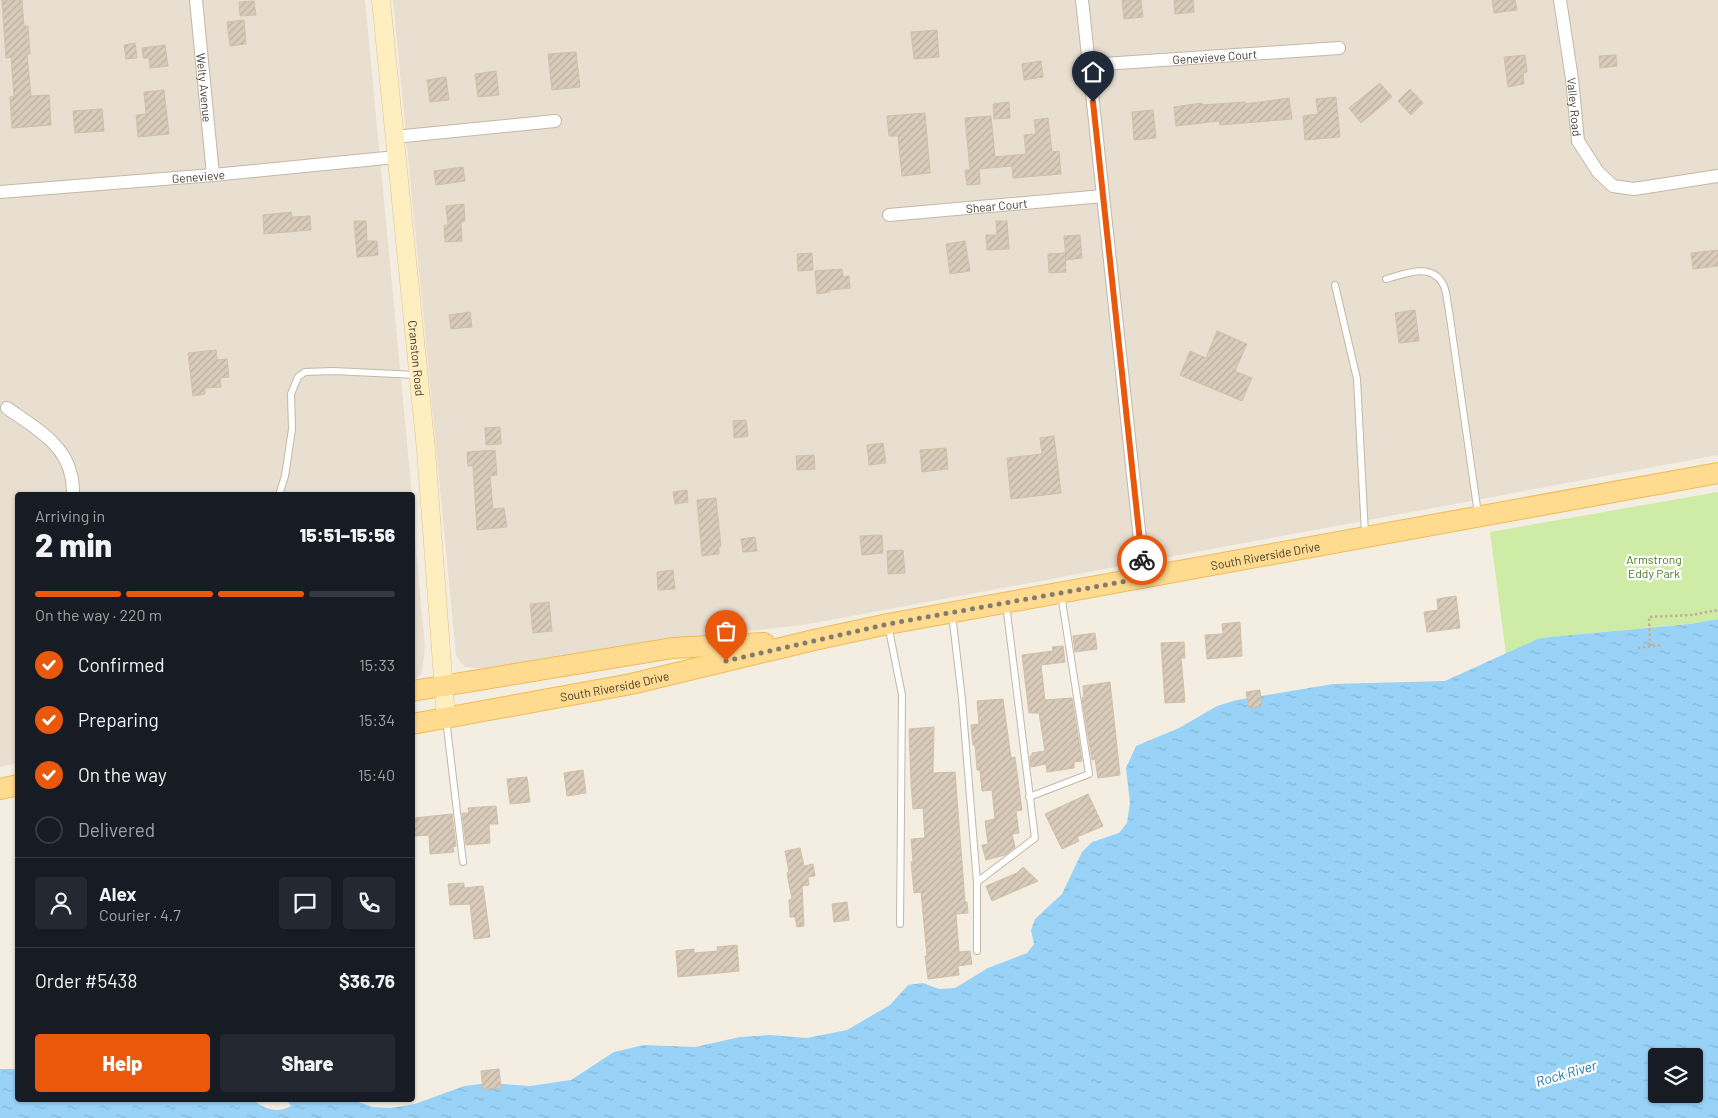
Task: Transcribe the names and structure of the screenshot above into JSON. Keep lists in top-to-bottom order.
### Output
{
  "streets": {
    "main road": ["South Riverside Drive"],
    "street": [
      "Genevieve Court",
      "Welty Avenue",
      "Valley Road",
      "Genevieve",
      "Shear Court",
      "Cranston Road"
    ]
  },
  "crossings": [
    ["Welty Avenue", "Genevieve"],
    ["Genevieve", "Cranston Road"],
    ["Cranston Road", "South Riverside Drive"]
  ],
  "water": ["Rock River"],
  "parks": ["Armstrong Eddy Park"],
  "page": {
    "heading": ["2 min", "Arriving in", "15:51–15:56"],
    "panel": [
      "Alex",
      "Courier · 4.7",
      "Order #5438",
      "$36.76"
    ],
    "bar": "On the way · 220 m",
    "list": [
      ["Confirmed", "15:33"],
      ["Preparing", "15:34"],
      ["On the way", "15:40"],
      "Delivered"
    ],
    "buttons": ["Help", "Share"]
  }
}
